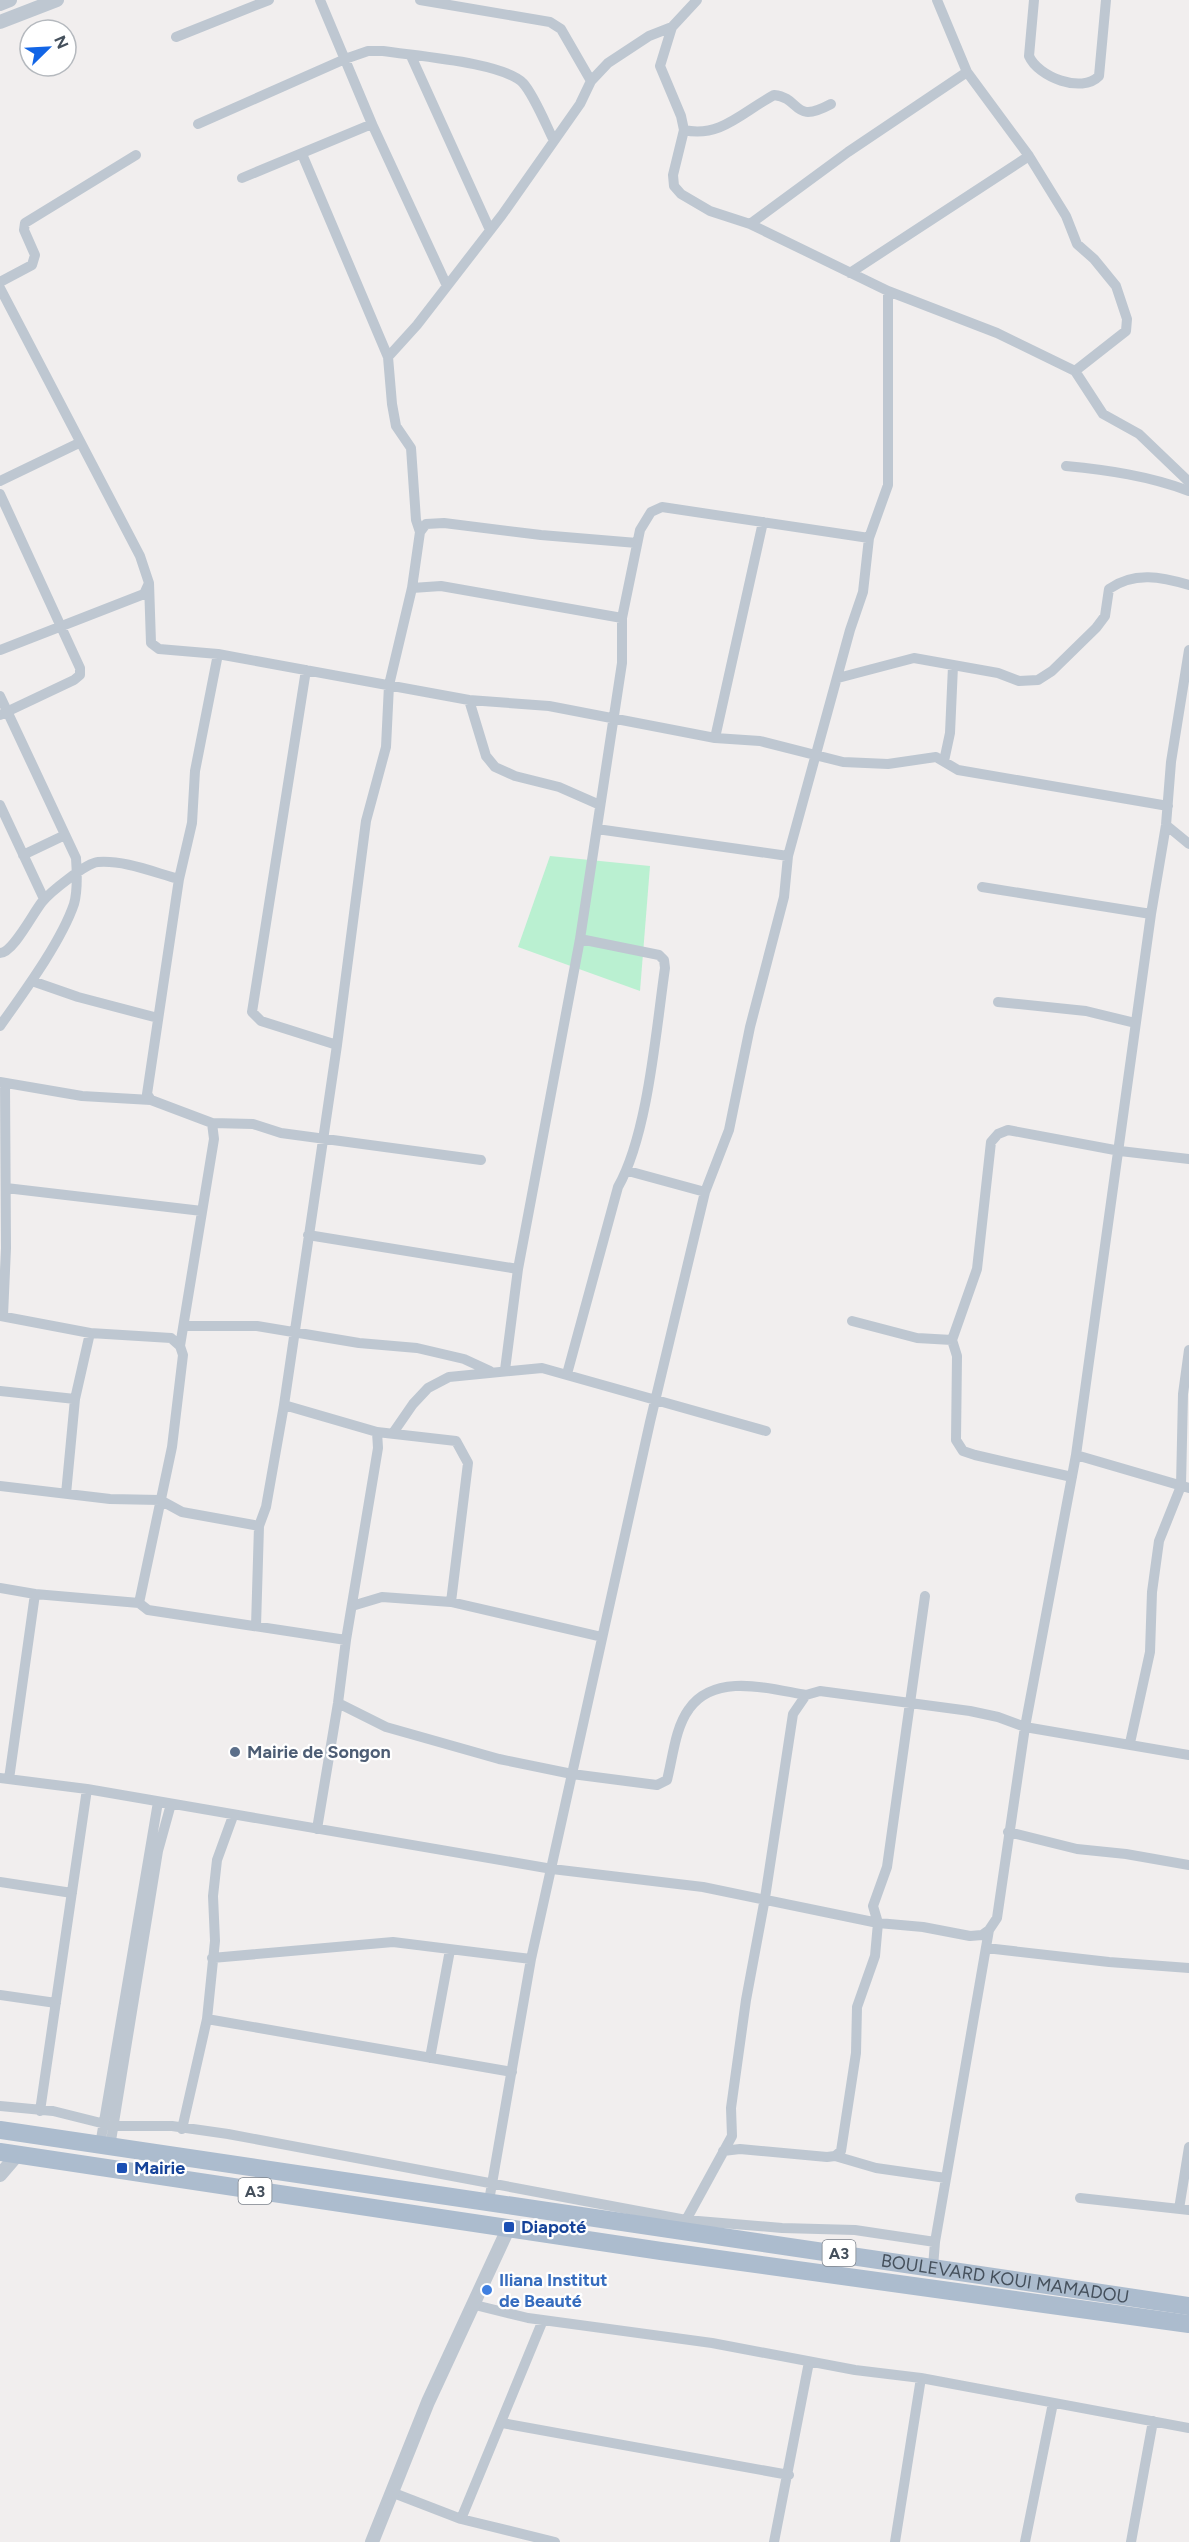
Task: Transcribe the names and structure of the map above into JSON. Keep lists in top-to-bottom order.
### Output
{
  "streets": {
    "main road": ["A3", "BOULEVARD KOUI MAMADOU"]
  },
  "places": {
    "other": ["Mairie de Songon", "Iliana Institut de Beauté"],
    "transit": ["Mairie", "Diapoté"]
  },
  "north": "top right"
}
